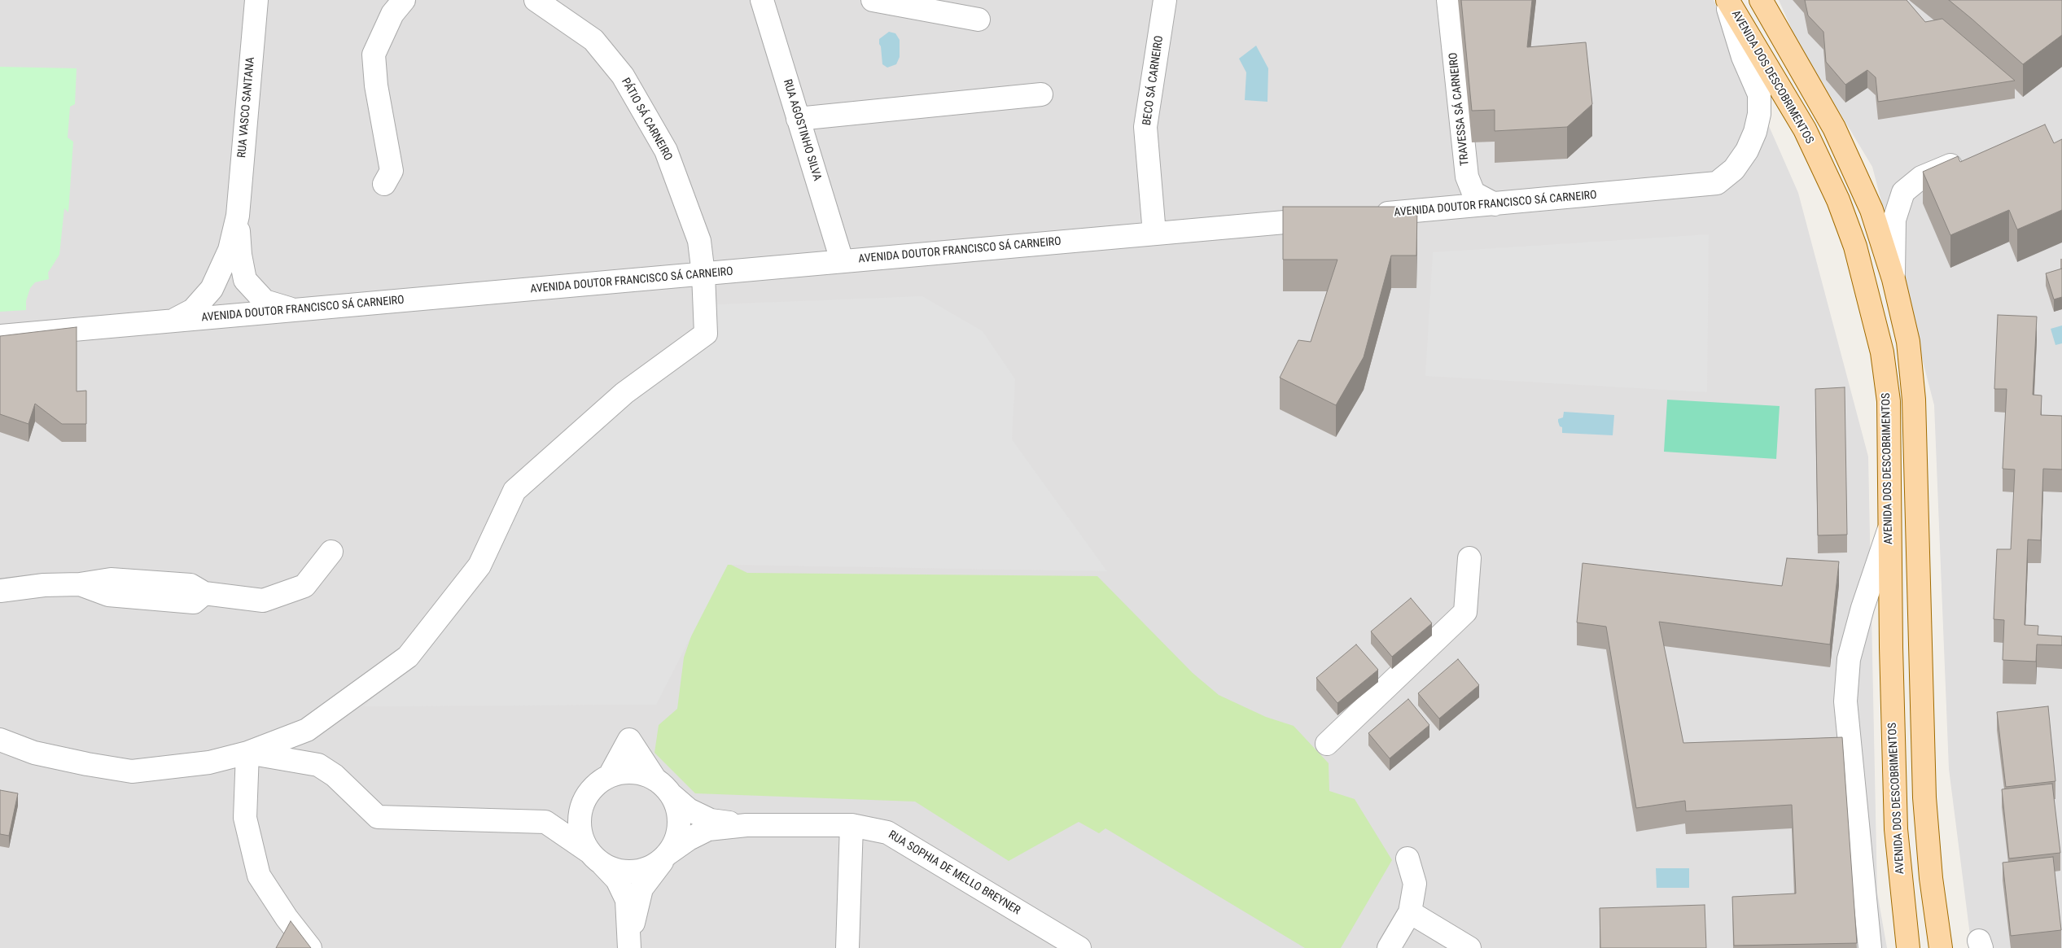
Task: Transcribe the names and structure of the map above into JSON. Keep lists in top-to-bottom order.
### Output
{
  "streets": {
    "main road": ["AVENIDA DOS DESCOBRIMENTOS"],
    "street": [
      "BECO SÁ CARNEIRO",
      "RUA VASCO SANTANA",
      "TRAVESSA SÁ CARNEIRO",
      "PÁTIO SÁ CARNEIRO",
      "RUA AGOSTINHO SILVA",
      "AVENIDA DOUTOR FRANCISCO SÁ CARNEIRO",
      "RUA SOPHIA DE MELLO BREYNER"
    ]
  },
  "crossings": [
    ["AVENIDA DOS DESCOBRIMENTOS", "AVENIDA DOUTOR FRANCISCO SÁ CARNEIRO"],
    ["BECO SÁ CARNEIRO", "AVENIDA DOUTOR FRANCISCO SÁ CARNEIRO"],
    ["RUA VASCO SANTANA", "AVENIDA DOUTOR FRANCISCO SÁ CARNEIRO"],
    ["TRAVESSA SÁ CARNEIRO", "AVENIDA DOUTOR FRANCISCO SÁ CARNEIRO"],
    ["PÁTIO SÁ CARNEIRO", "AVENIDA DOUTOR FRANCISCO SÁ CARNEIRO"],
    ["RUA AGOSTINHO SILVA", "AVENIDA DOUTOR FRANCISCO SÁ CARNEIRO"]
  ]
}
